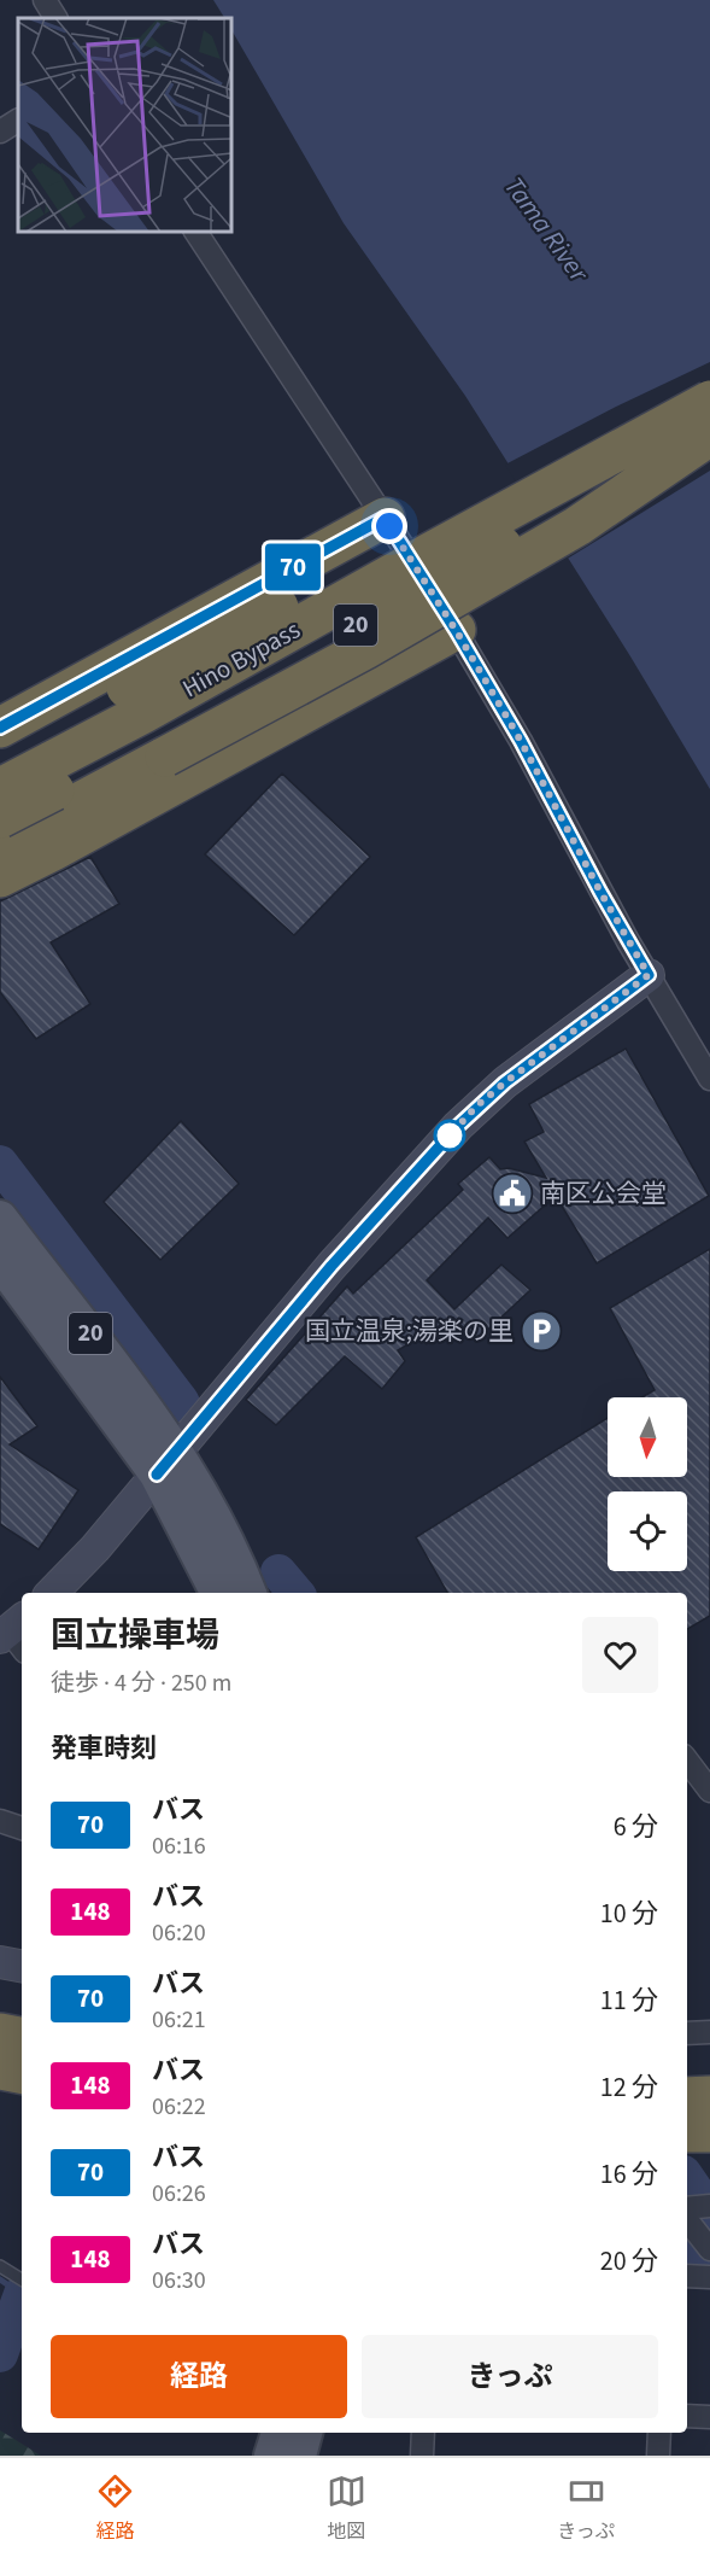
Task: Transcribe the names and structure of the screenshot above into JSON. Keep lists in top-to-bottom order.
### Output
{
  "streets": {
    "highway": ["20", "Hino Bypass"]
  },
  "water": ["Tama River"],
  "places": {
    "public building": ["南区公会堂"],
    "parking": ["国立温泉;湯楽の里"]
  },
  "lines": ["bus line 70"],
  "north": "bottom",
  "page": {
    "on_map": "70",
    "heading": [
      ["国立操車場", "徒歩 · 4 分 · 250 m"],
      "発車時刻"
    ],
    "list": [
      {
        "mark": "70",
        "name": "バス",
        "note": "06:16",
        "value": "6 分"
      },
      {
        "mark": "148",
        "name": "バス",
        "note": "06:20",
        "value": "10 分"
      },
      {
        "mark": "70",
        "name": "バス",
        "note": "06:21",
        "value": "11 分"
      },
      {
        "mark": "148",
        "name": "バス",
        "note": "06:22",
        "value": "12 分"
      },
      {
        "mark": "70",
        "name": "バス",
        "note": "06:26",
        "value": "16 分"
      },
      {
        "mark": "148",
        "name": "バス",
        "note": "06:30",
        "value": "20 分"
      }
    ],
    "buttons": ["経路", "きっぷ"],
    "tabs": ["経路", "地図", "きっぷ"]
  }
}
